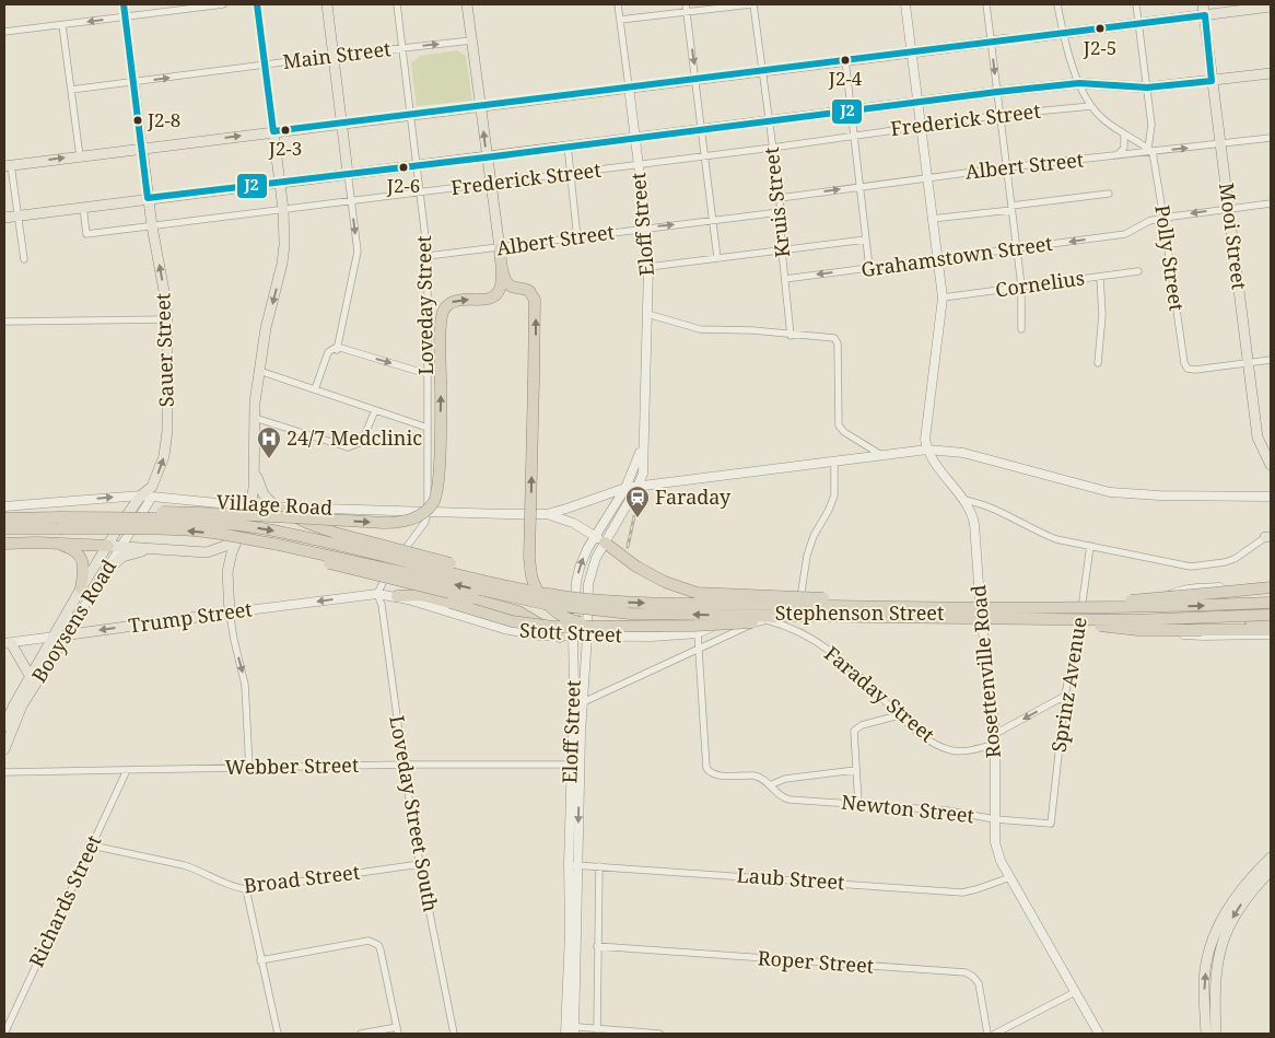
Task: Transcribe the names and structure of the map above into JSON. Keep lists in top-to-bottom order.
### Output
{
  "streets": {
    "main road": [
      "Mooi Street",
      "Sauer Street",
      "Trump Street",
      "Booysens Road"
    ],
    "street": [
      "Main Street",
      "Frederick Street",
      "Albert Street",
      "Kruis Street",
      "Eloff Street",
      "Grahamstown Street",
      "Polly Street",
      "Cornelius",
      "Loveday Street",
      "Village Road",
      "Stephenson Street",
      "Stott Street",
      "Rosettenville Road",
      "Sprinz Avenue",
      "Faraday Street",
      "Webber Street",
      "Newton Street",
      "Loveday Street South",
      "Broad Street",
      "Laub Street",
      "Richards Street",
      "Roper Street"
    ]
  },
  "crossings": [
    ["Main Street", "Loveday Street"],
    ["Frederick Street", "Kruis Street"],
    ["Frederick Street", "Eloff Street"],
    ["Frederick Street", "Loveday Street"],
    ["Frederick Street", "Sauer Street"],
    ["Frederick Street", "Rosettenville Road"],
    ["Albert Street", "Kruis Street"],
    ["Albert Street", "Eloff Street"],
    ["Albert Street", "Mooi Street"],
    ["Albert Street", "Polly Street"],
    ["Albert Street", "Loveday Street"],
    ["Albert Street", "Rosettenville Road"],
    ["Kruis Street", "Grahamstown Street"],
    ["Eloff Street", "Stephenson Street"],
    ["Eloff Street", "Stott Street"],
    ["Eloff Street", "Webber Street"],
    ["Eloff Street", "Laub Street"],
    ["Mooi Street", "Polly Street"],
    ["Grahamstown Street", "Polly Street"],
    ["Grahamstown Street", "Rosettenville Road"],
    ["Cornelius", "Rosettenville Road"],
    ["Loveday Street", "Village Road"],
    ["Loveday Street", "Trump Street"],
    ["Loveday Street", "Stott Street"],
    ["Loveday Street", "Loveday Street South"],
    ["Sauer Street", "Village Road"],
    ["Sauer Street", "Booysens Road"],
    ["Village Road", "Booysens Road"],
    ["Stephenson Street", "Stott Street"],
    ["Stephenson Street", "Rosettenville Road"],
    ["Stephenson Street", "Sprinz Avenue"],
    ["Stephenson Street", "Faraday Street"],
    ["Stephenson Street", "Newton Street"],
    ["Trump Street", "Booysens Road"],
    ["Trump Street", "Stott Street"],
    ["Trump Street", "Loveday Street South"],
    ["Stott Street", "Faraday Street"],
    ["Stott Street", "Newton Street"],
    ["Stott Street", "Loveday Street South"],
    ["Rosettenville Road", "Faraday Street"],
    ["Rosettenville Road", "Newton Street"],
    ["Rosettenville Road", "Laub Street"],
    ["Sprinz Avenue", "Newton Street"],
    ["Webber Street", "Loveday Street South"],
    ["Webber Street", "Richards Street"],
    ["Loveday Street South", "Broad Street"],
    ["Broad Street", "Richards Street"]
  ],
  "one_way": ["Main Street", "Sauer Street", "Trump Street"],
  "places": {
    "other": [
      "J2-5",
      "J2-4",
      "J2-8",
      "J2-3",
      "J2-6"
    ],
    "hospital": ["24/7 Medclinic"],
    "station": ["Faraday"]
  },
  "lines": ["transit line J2"]
}
